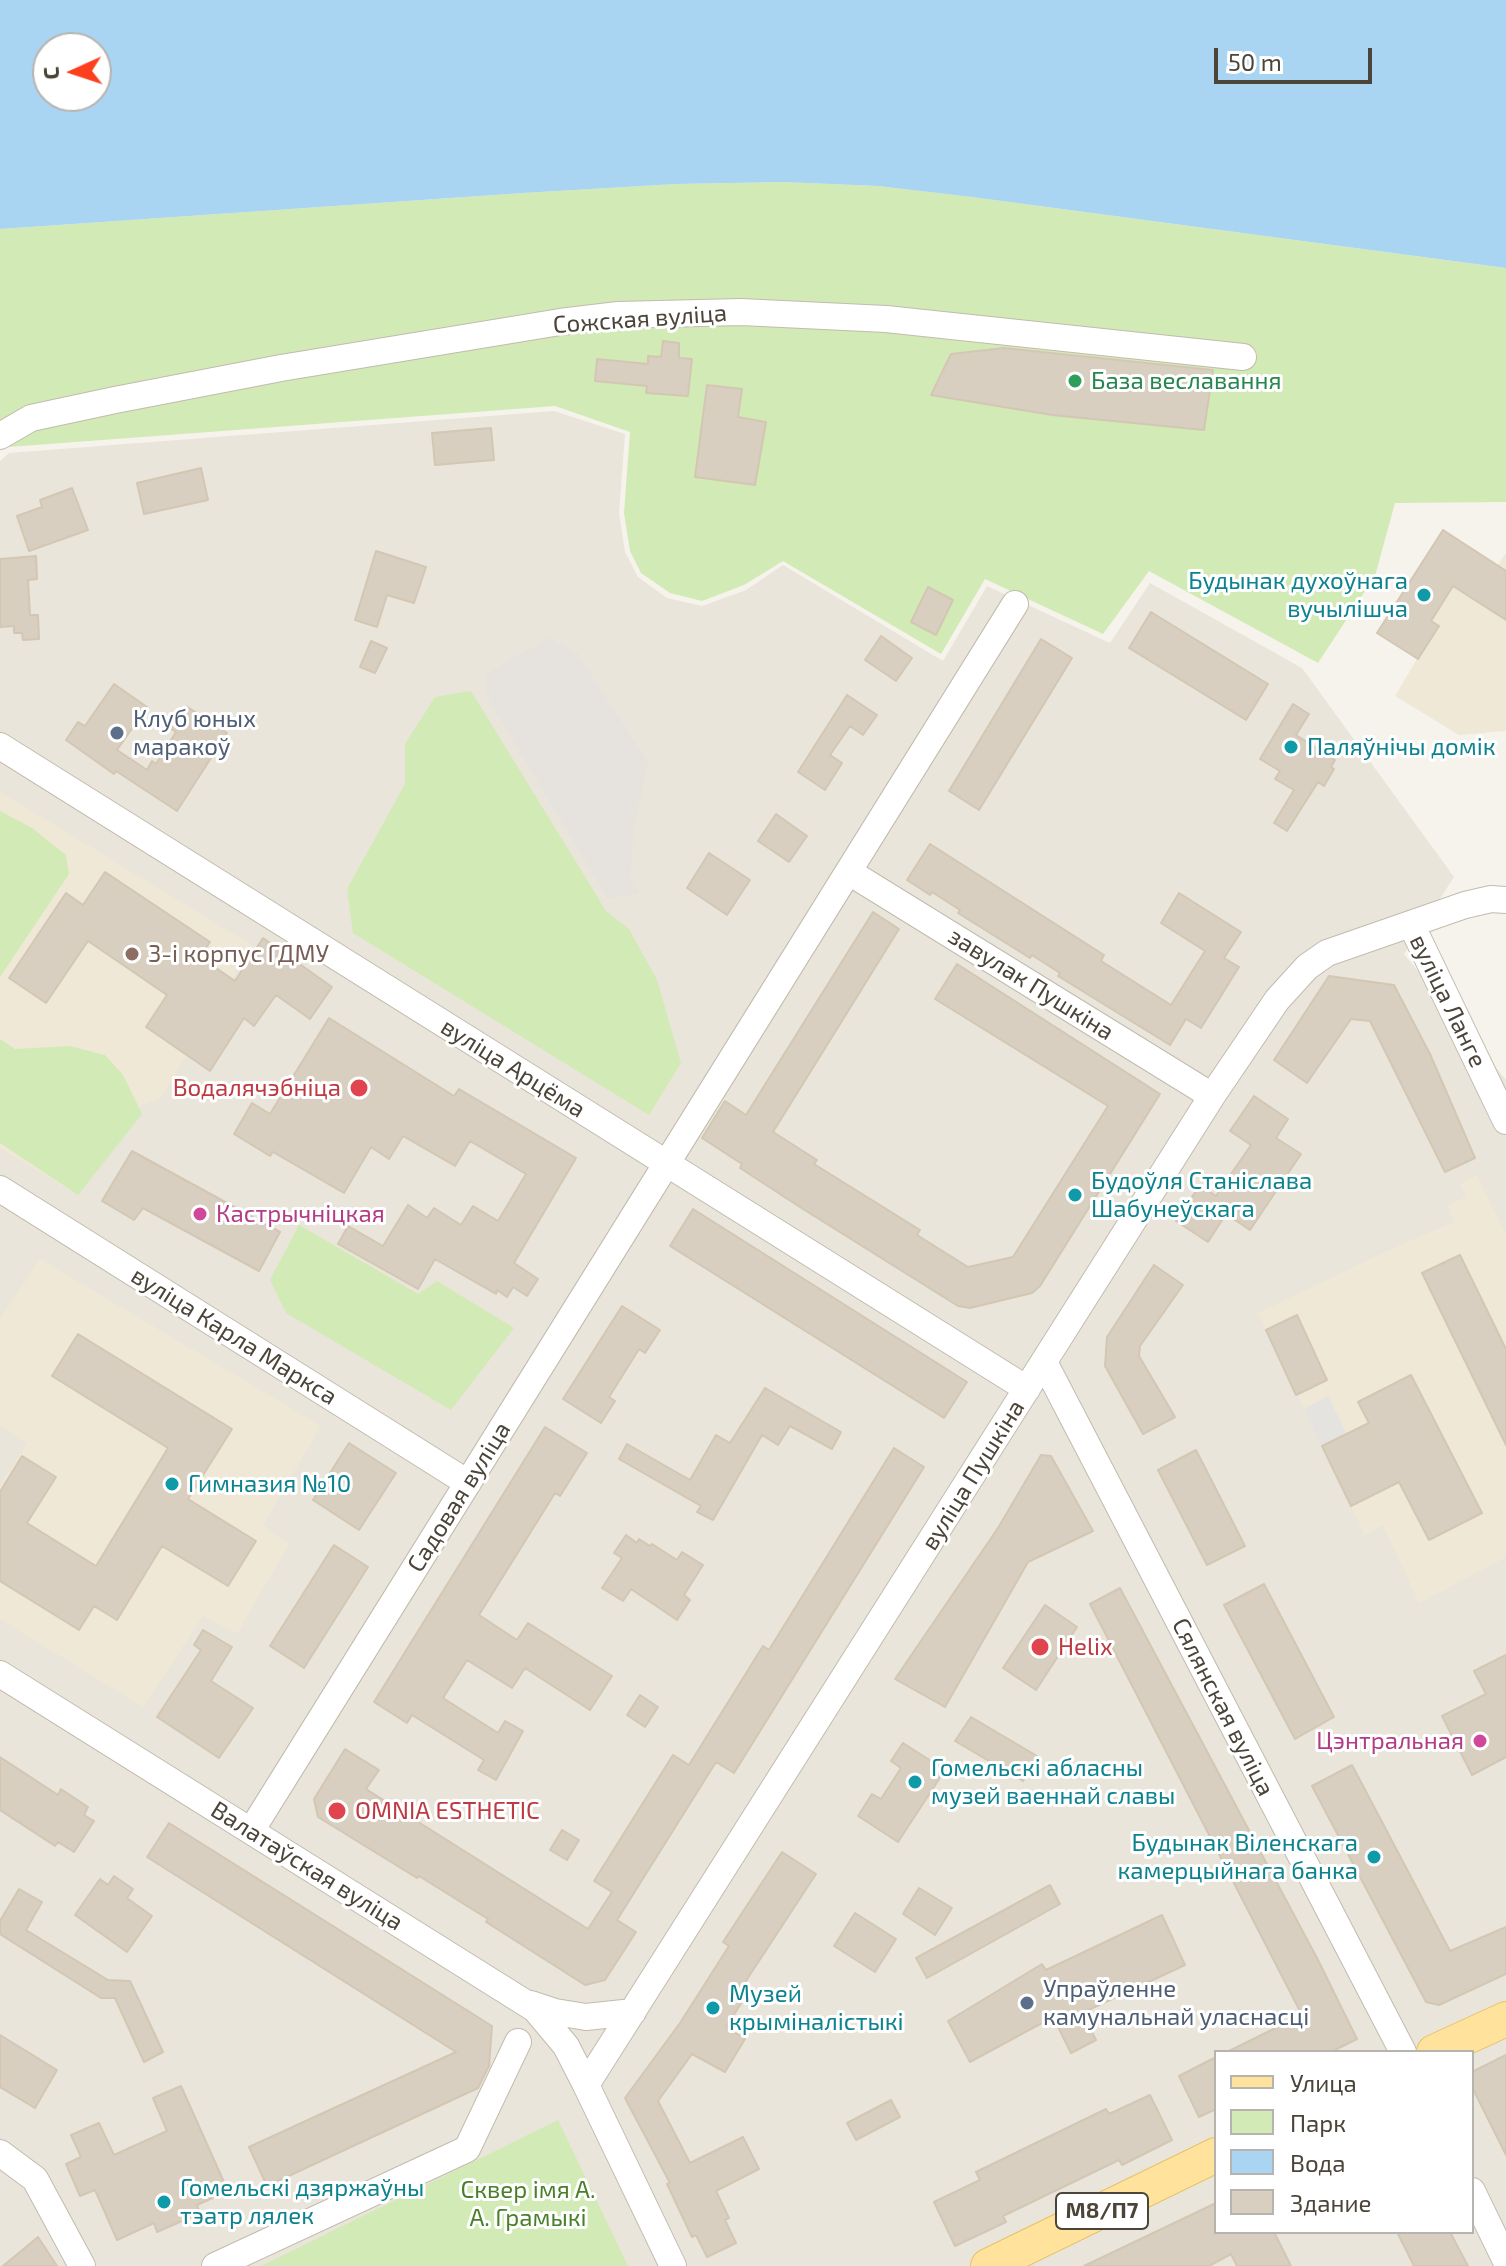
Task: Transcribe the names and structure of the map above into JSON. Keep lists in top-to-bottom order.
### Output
{
  "streets": {
    "main road": ["М8/П7"],
    "street": [
      "Сожская вуліца",
      "завулак Пушкіна",
      "вуліца Ланге",
      "вуліца Арцёма",
      "вуліца Карла Маркса",
      "вуліца Пушкіна",
      "Садовая вуліца",
      "Сялянская вуліца",
      "Валатаўская вуліца"
    ]
  },
  "crossings": [
    ["завулак Пушкіна", "вуліца Пушкіна"],
    ["вуліца Ланге", "вуліца Пушкіна"],
    ["вуліца Арцёма", "вуліца Пушкіна"],
    ["вуліца Арцёма", "Садовая вуліца"],
    ["вуліца Карла Маркса", "Садовая вуліца"],
    ["вуліца Пушкіна", "Сялянская вуліца"],
    ["вуліца Пушкіна", "Валатаўская вуліца"],
    ["Садовая вуліца", "Валатаўская вуліца"]
  ],
  "parks": ["Сквер імя А. А. Грамыкі"],
  "places": [
    "База веславання",
    "Будынак духоўнага вучылішча",
    "Клуб юных маракоў",
    "Паляўнічы домік",
    "3-і корпус ГДМУ",
    "Водалячэбніца",
    "Будоўля Станіслава Шабунеўскага",
    "Кастрычніцкая",
    "Гимназия №10",
    "Helix",
    "Цэнтральная",
    "Гомельскі абласны музей ваеннай славы",
    "OMNIA ESTHETIC",
    "Будынак Віленскага камерцыйнага банка",
    "Упраўленне камунальнай уласнасці",
    "Музей крыміналістыкі",
    "Гомельскі дзяржаўны тэатр лялек"
  ],
  "legend": [
    "Улица",
    "Парк",
    "Вода",
    "Здание"
  ],
  "scale_bar": "50 m",
  "north": "left"
}
